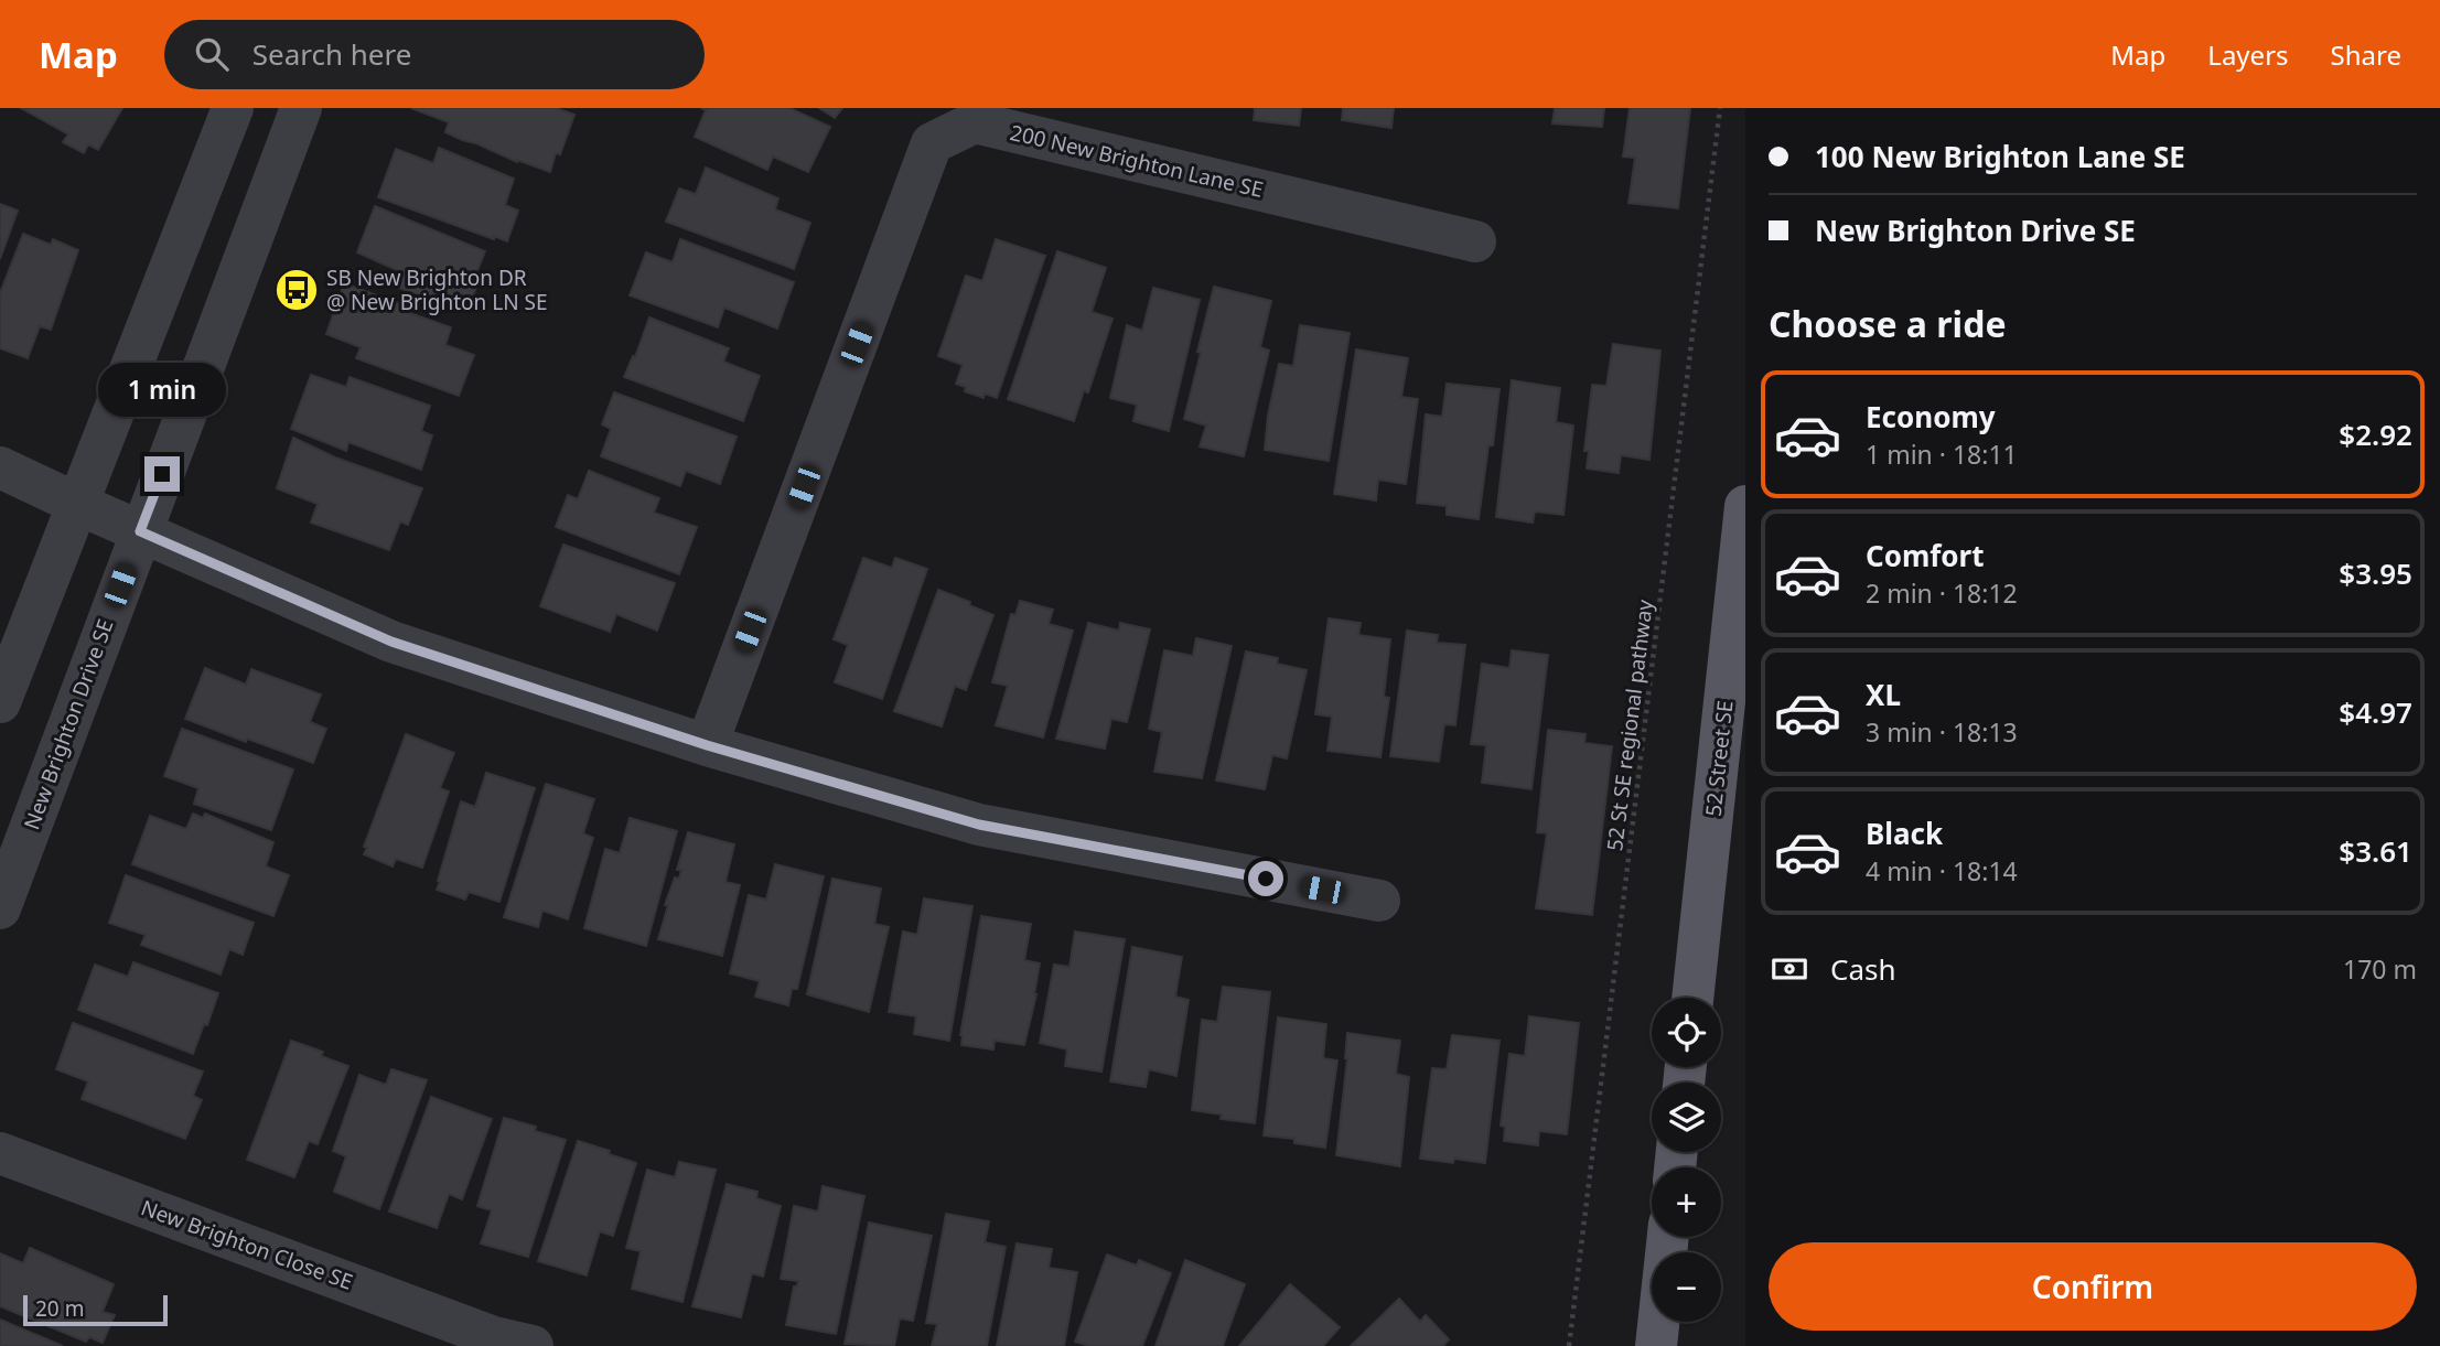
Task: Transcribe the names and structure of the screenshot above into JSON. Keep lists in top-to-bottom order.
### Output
{
  "streets": {
    "main road": ["52 Street SE"],
    "street": ["200 New Brighton Lane SE", "New Brighton Drive SE", "New Brighton Close SE"],
    "path": ["52 St SE regional pathway"]
  },
  "places": {
    "bus stop": ["SB New Brighton DR @ New Brighton LN SE"]
  },
  "scale_bar": "20 m",
  "page": {
    "header": "Map",
    "search": "Search here",
    "nav": ["Map", "Layers", "Share"],
    "banner": ["100 New Brighton Lane SE", "New Brighton Drive SE"],
    "heading": "Choose a ride",
    "bubble": "1 min",
    "list": [
      {
        "name": "Economy",
        "note": "1 min · 18:11",
        "value": "$2.92"
      },
      {
        "name": "Comfort",
        "note": "2 min · 18:12",
        "value": "$3.95"
      },
      {
        "name": "XL",
        "note": "3 min · 18:13",
        "value": "$4.97"
      },
      {
        "name": "Black",
        "note": "4 min · 18:14",
        "value": "$3.61"
      }
    ],
    "pay": ["Cash", "170 m"],
    "map_buttons": ["+", "−"],
    "buttons": "Confirm",
    "scale": "20 m"
  }
}
